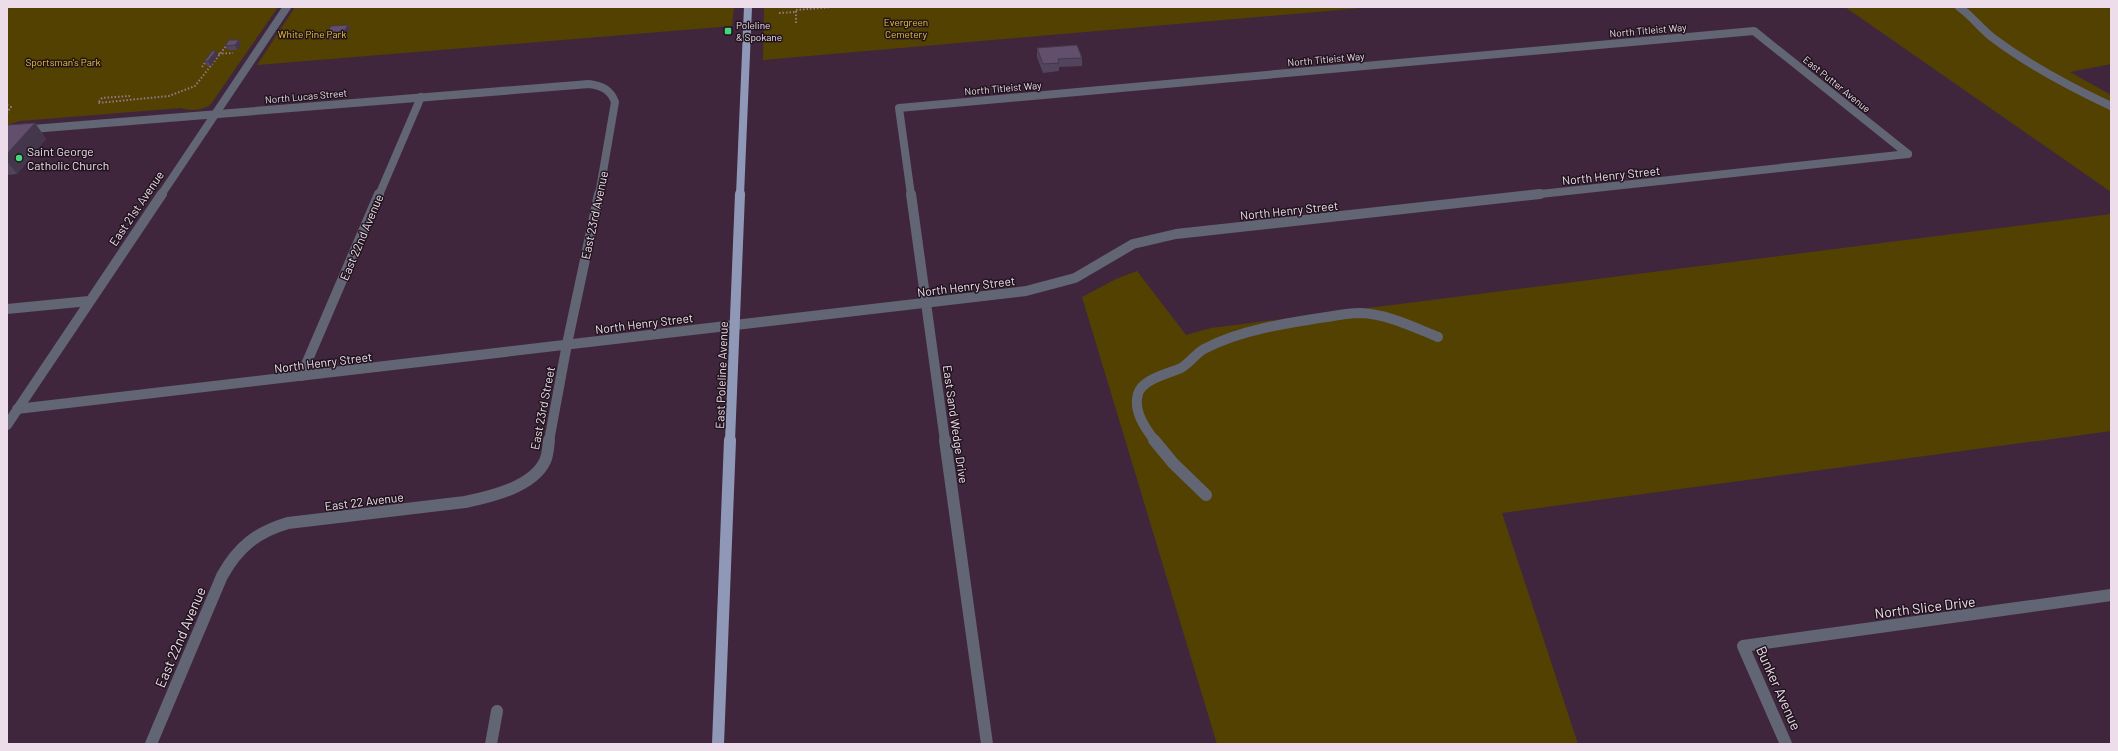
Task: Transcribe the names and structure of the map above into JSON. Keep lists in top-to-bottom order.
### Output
{
  "streets": {
    "main road": ["East Poleline Avenue"],
    "street": [
      "North Titleist Way",
      "East Putter Avenue",
      "North Lucas Street",
      "North Henry Street",
      "East 21st Avenue",
      "East 23rd Avenue",
      "East 22nd Avenue",
      "East 23rd Street",
      "East Sand Wedge Drive",
      "East 22 Avenue",
      "North Slice Drive",
      "Bunker Avenue"
    ]
  },
  "crossings": [
    ["North Titleist Way", "East Putter Avenue"],
    ["North Titleist Way", "East Sand Wedge Drive"],
    ["East Putter Avenue", "North Henry Street"],
    ["North Lucas Street", "East 21st Avenue"],
    ["North Lucas Street", "East 23rd Avenue"],
    ["North Lucas Street", "East 22nd Avenue"],
    ["North Henry Street", "East 21st Avenue"],
    ["North Henry Street", "East 23rd Avenue"],
    ["North Henry Street", "East 22nd Avenue"],
    ["North Henry Street", "East Poleline Avenue"],
    ["North Henry Street", "East 23rd Street"],
    ["North Henry Street", "East Sand Wedge Drive"],
    ["East 23rd Avenue", "East 23rd Street"],
    ["East 22nd Avenue", "East 22 Avenue"],
    ["East 23rd Street", "East 22 Avenue"],
    ["North Slice Drive", "Bunker Avenue"]
  ],
  "parks": ["Evergreen Cemetery", "White Pine Park", "Sportsman's Park"],
  "places": {
    "transit": ["Poleline & Spokane"],
    "other": ["Saint George Catholic Church"]
  }
}
